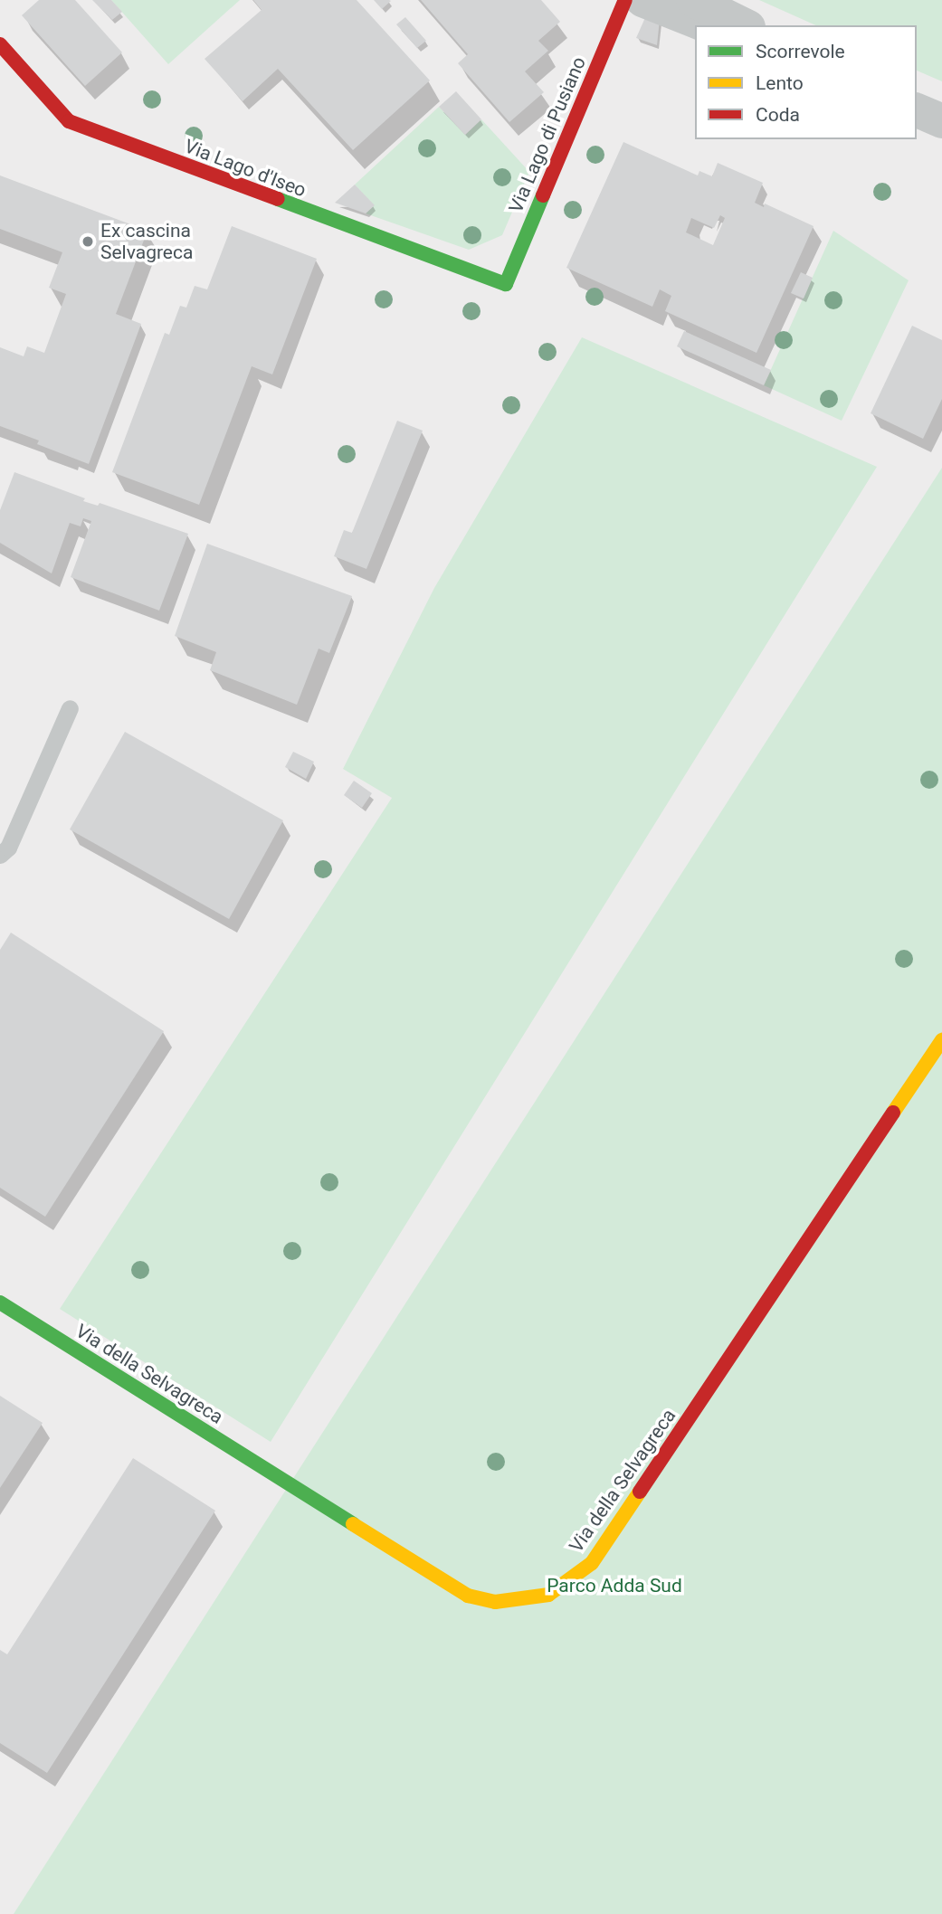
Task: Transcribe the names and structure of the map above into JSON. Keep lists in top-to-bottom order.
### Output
{
  "streets": {
    "street": ["Via Lago di Pusiano", "Via Lago d'Iseo", "Via della Selvagreca"]
  },
  "crossings": [
    ["Via Lago di Pusiano", "Via Lago d'Iseo"]
  ],
  "parks": ["Parco Adda Sud"],
  "places": ["Ex cascina Selvagreca"],
  "legend": ["Scorrevole", "Lento", "Coda"]
}
